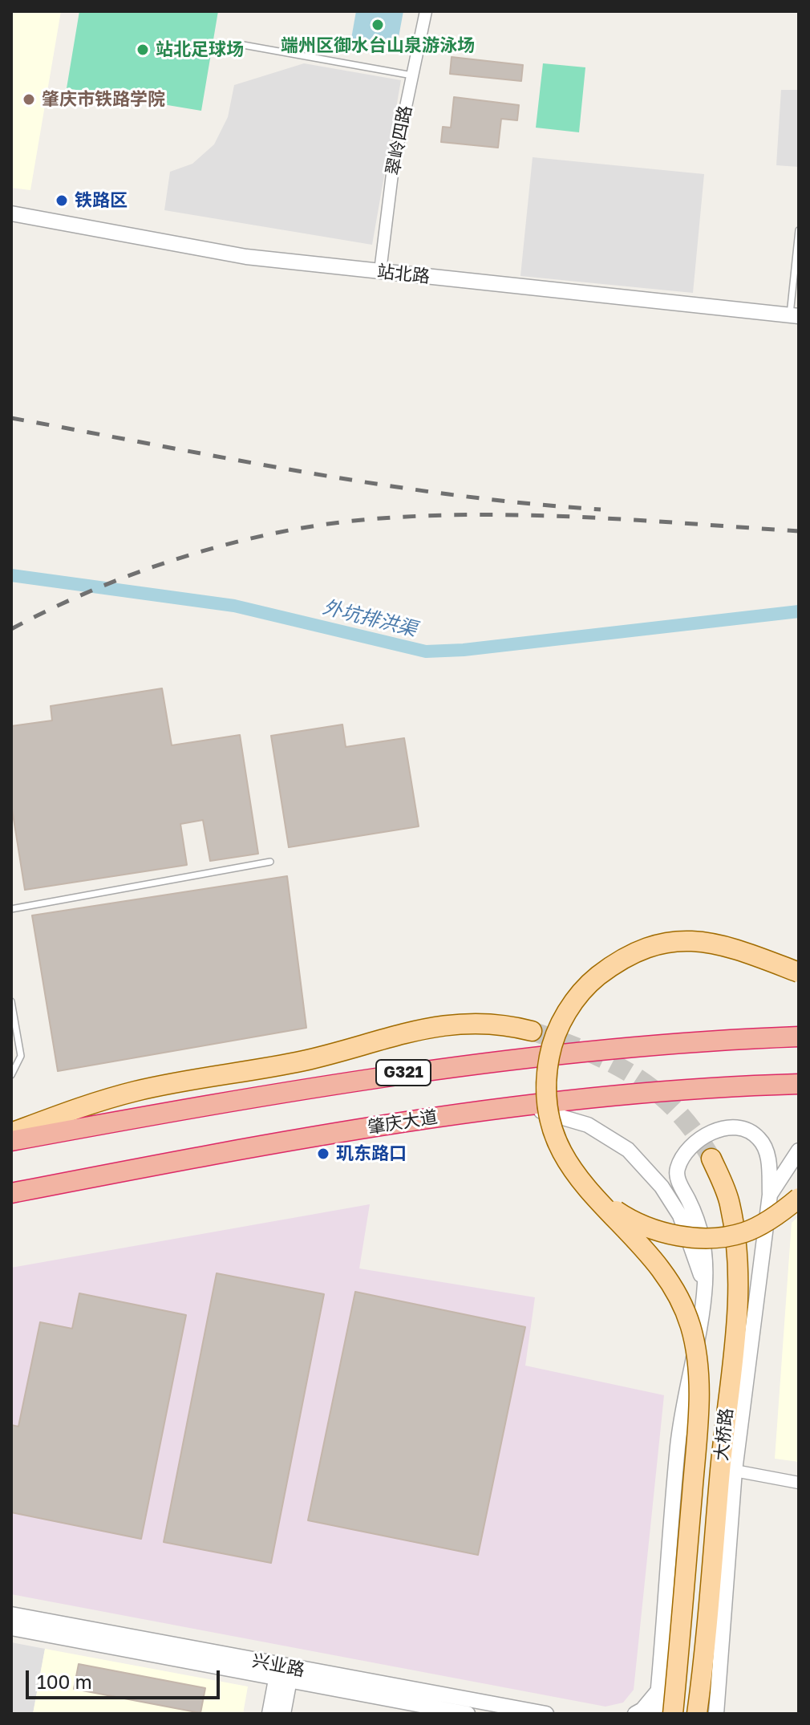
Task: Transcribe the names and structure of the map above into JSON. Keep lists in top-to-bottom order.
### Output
{
  "streets": {
    "highway": ["G321", "肇庆大道"],
    "main road": ["大桥路"],
    "street": ["翠岭四路", "站北路", "兴业路"]
  },
  "crossings": [
    ["翠岭四路", "站北路"]
  ],
  "water": ["外坑排洪渠"],
  "places": [
    "端州区御水台山泉游泳场",
    "站北足球场",
    "肇庆市铁路学院",
    "铁路区",
    "玑东路口"
  ],
  "scale_bar": "100 m"
}
